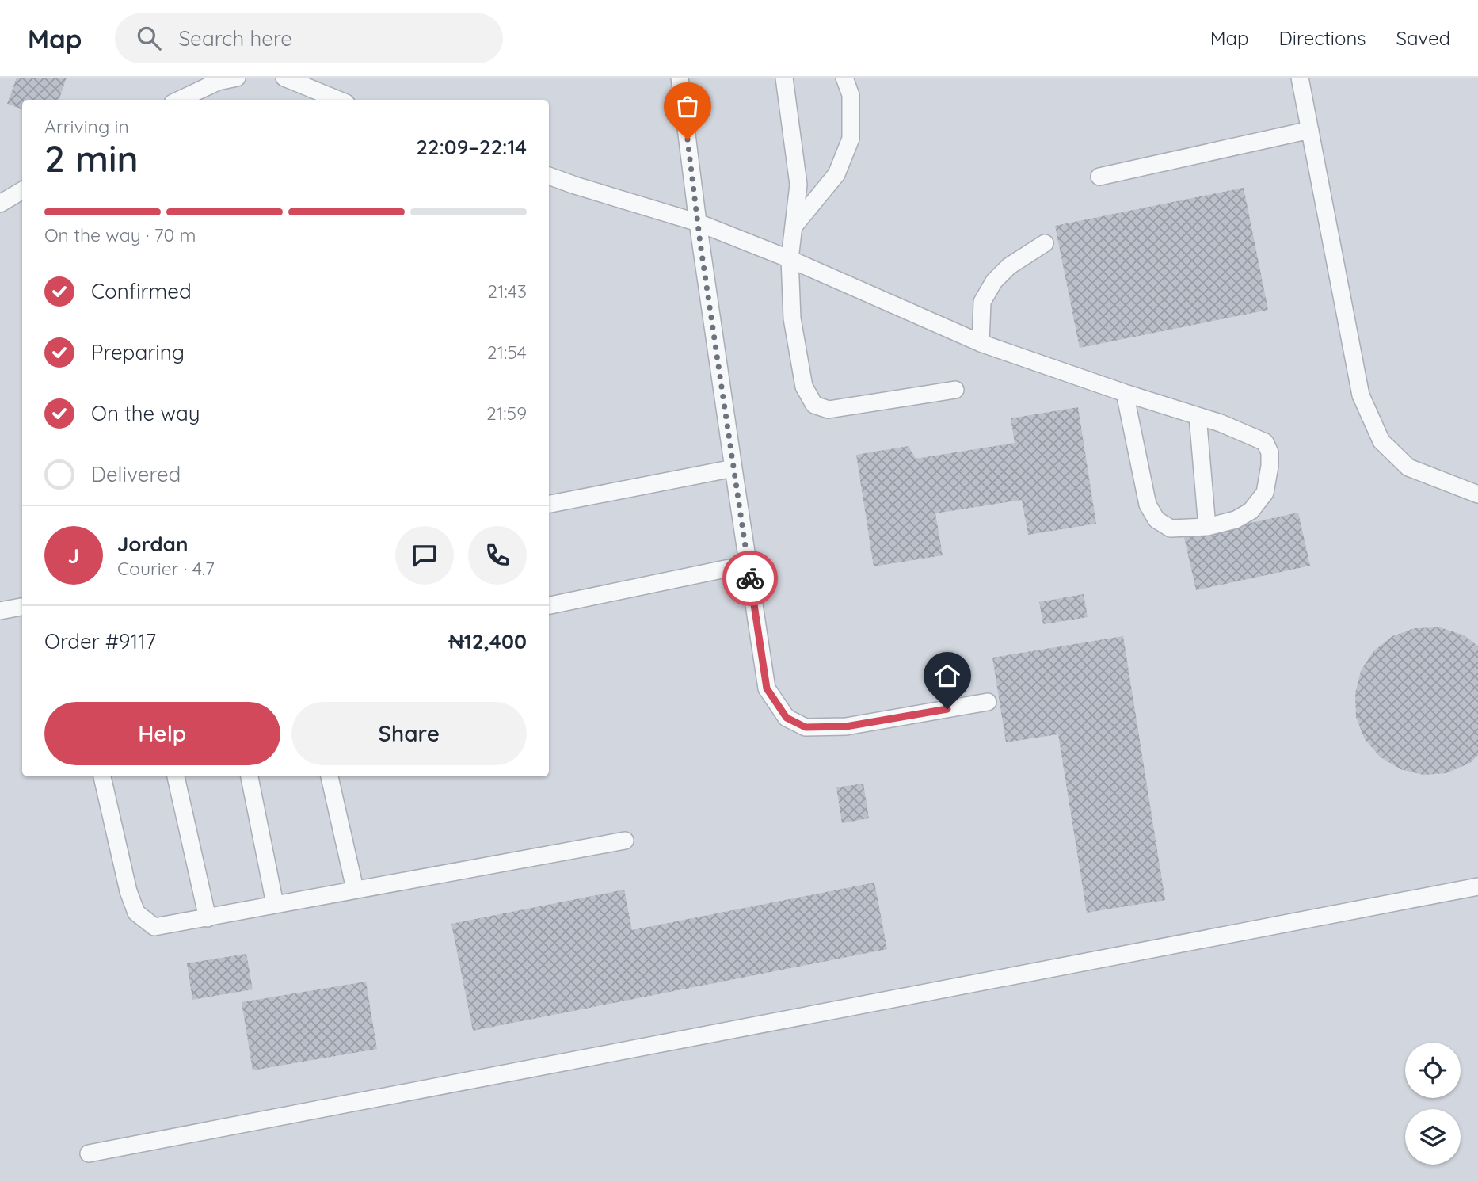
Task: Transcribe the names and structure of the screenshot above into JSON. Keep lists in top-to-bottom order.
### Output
{
  "page": {
    "header": "Map",
    "search": "Search here",
    "nav": ["Map", "Directions", "Saved"],
    "heading": ["2 min", "Arriving in", "22:09–22:14"],
    "panel": [
      "Jordan",
      "Courier · 4.7",
      "Order #9117",
      "₦12,400"
    ],
    "bar": "On the way · 70 m",
    "list": [
      ["Confirmed", "21:43"],
      ["Preparing", "21:54"],
      ["On the way", "21:59"],
      "Delivered"
    ],
    "round": "J",
    "buttons": ["Help", "Share"]
  }
}
